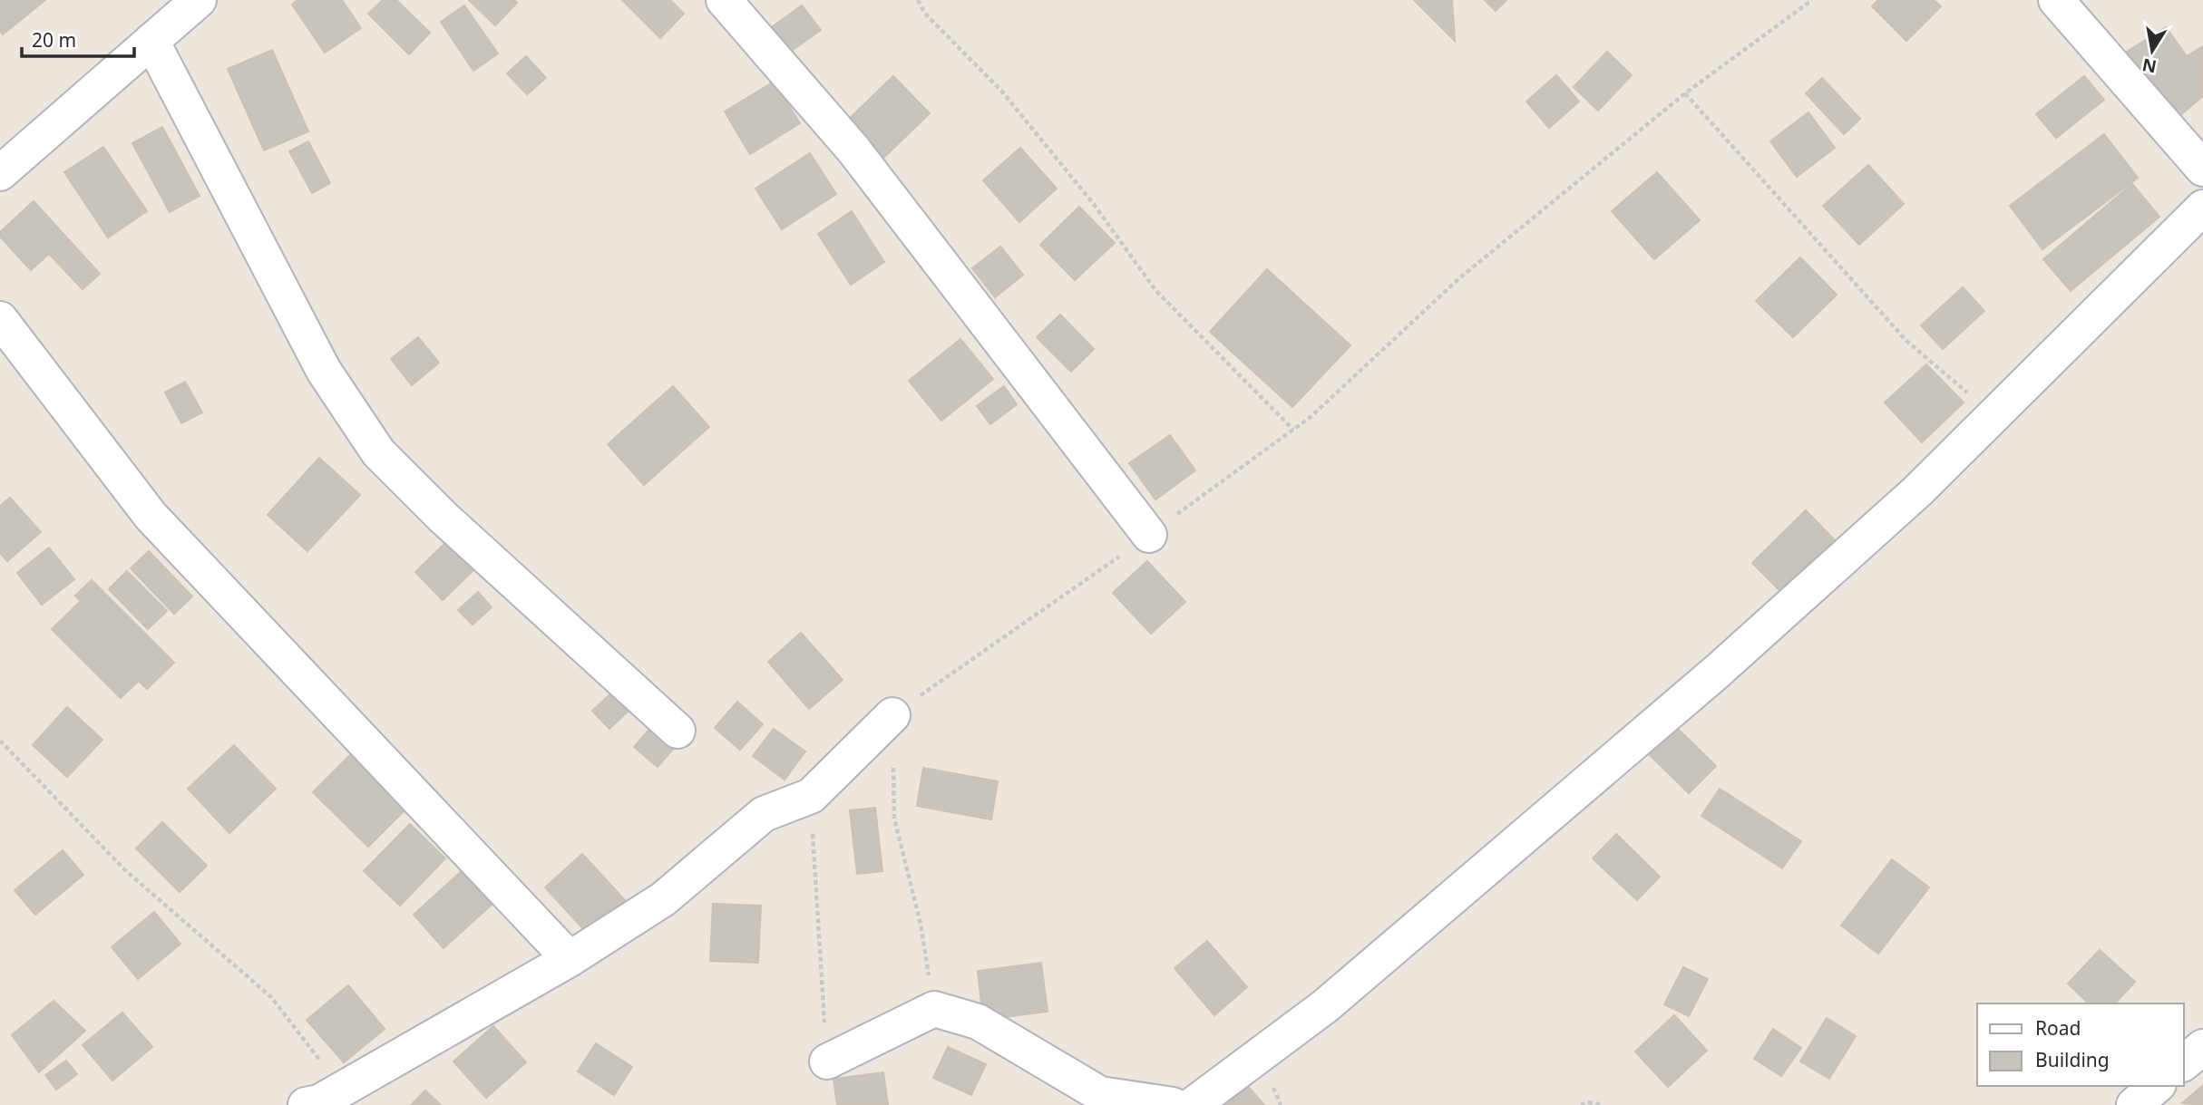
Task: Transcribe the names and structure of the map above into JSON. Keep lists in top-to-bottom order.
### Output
{
  "legend": ["Road", "Building"],
  "scale_bar": "20 m",
  "north": "bottom"
}
